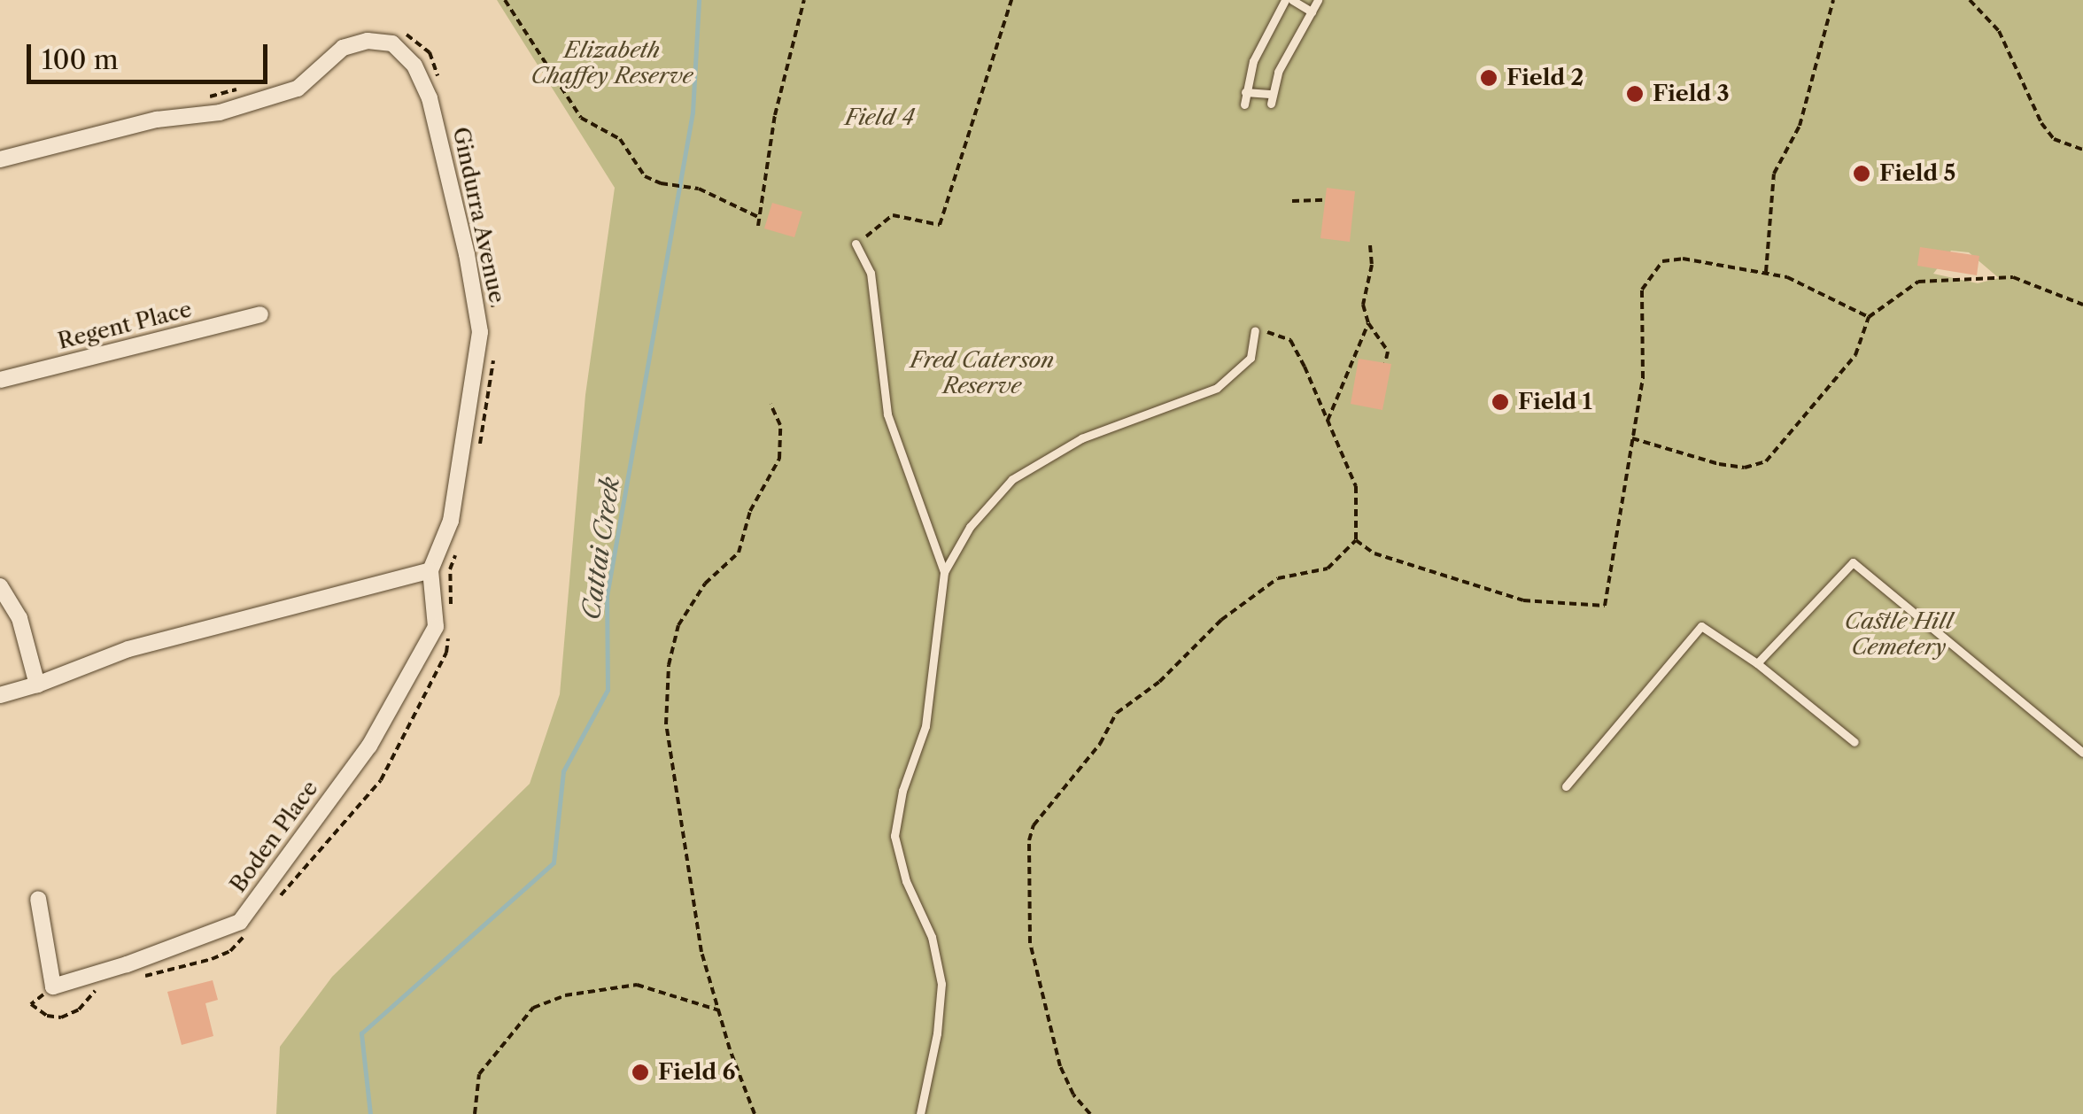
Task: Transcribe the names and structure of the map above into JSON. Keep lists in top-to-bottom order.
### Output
{
  "streets": {
    "street": ["Gindurra Avenue", "Regent Place", "Boden Place"]
  },
  "crossings": [
    ["Gindurra Avenue", "Boden Place"]
  ],
  "water": ["Cattai Creek"],
  "parks": [
    "Elizabeth Chaffey Reserve",
    "Field 4",
    "Fred Caterson Reserve",
    "Castle Hill Cemetery"
  ],
  "places": [
    "Field 2",
    "Field 3",
    "Field 5",
    "Field 1",
    "Field 6"
  ],
  "scale_bar": "100 m"
}
